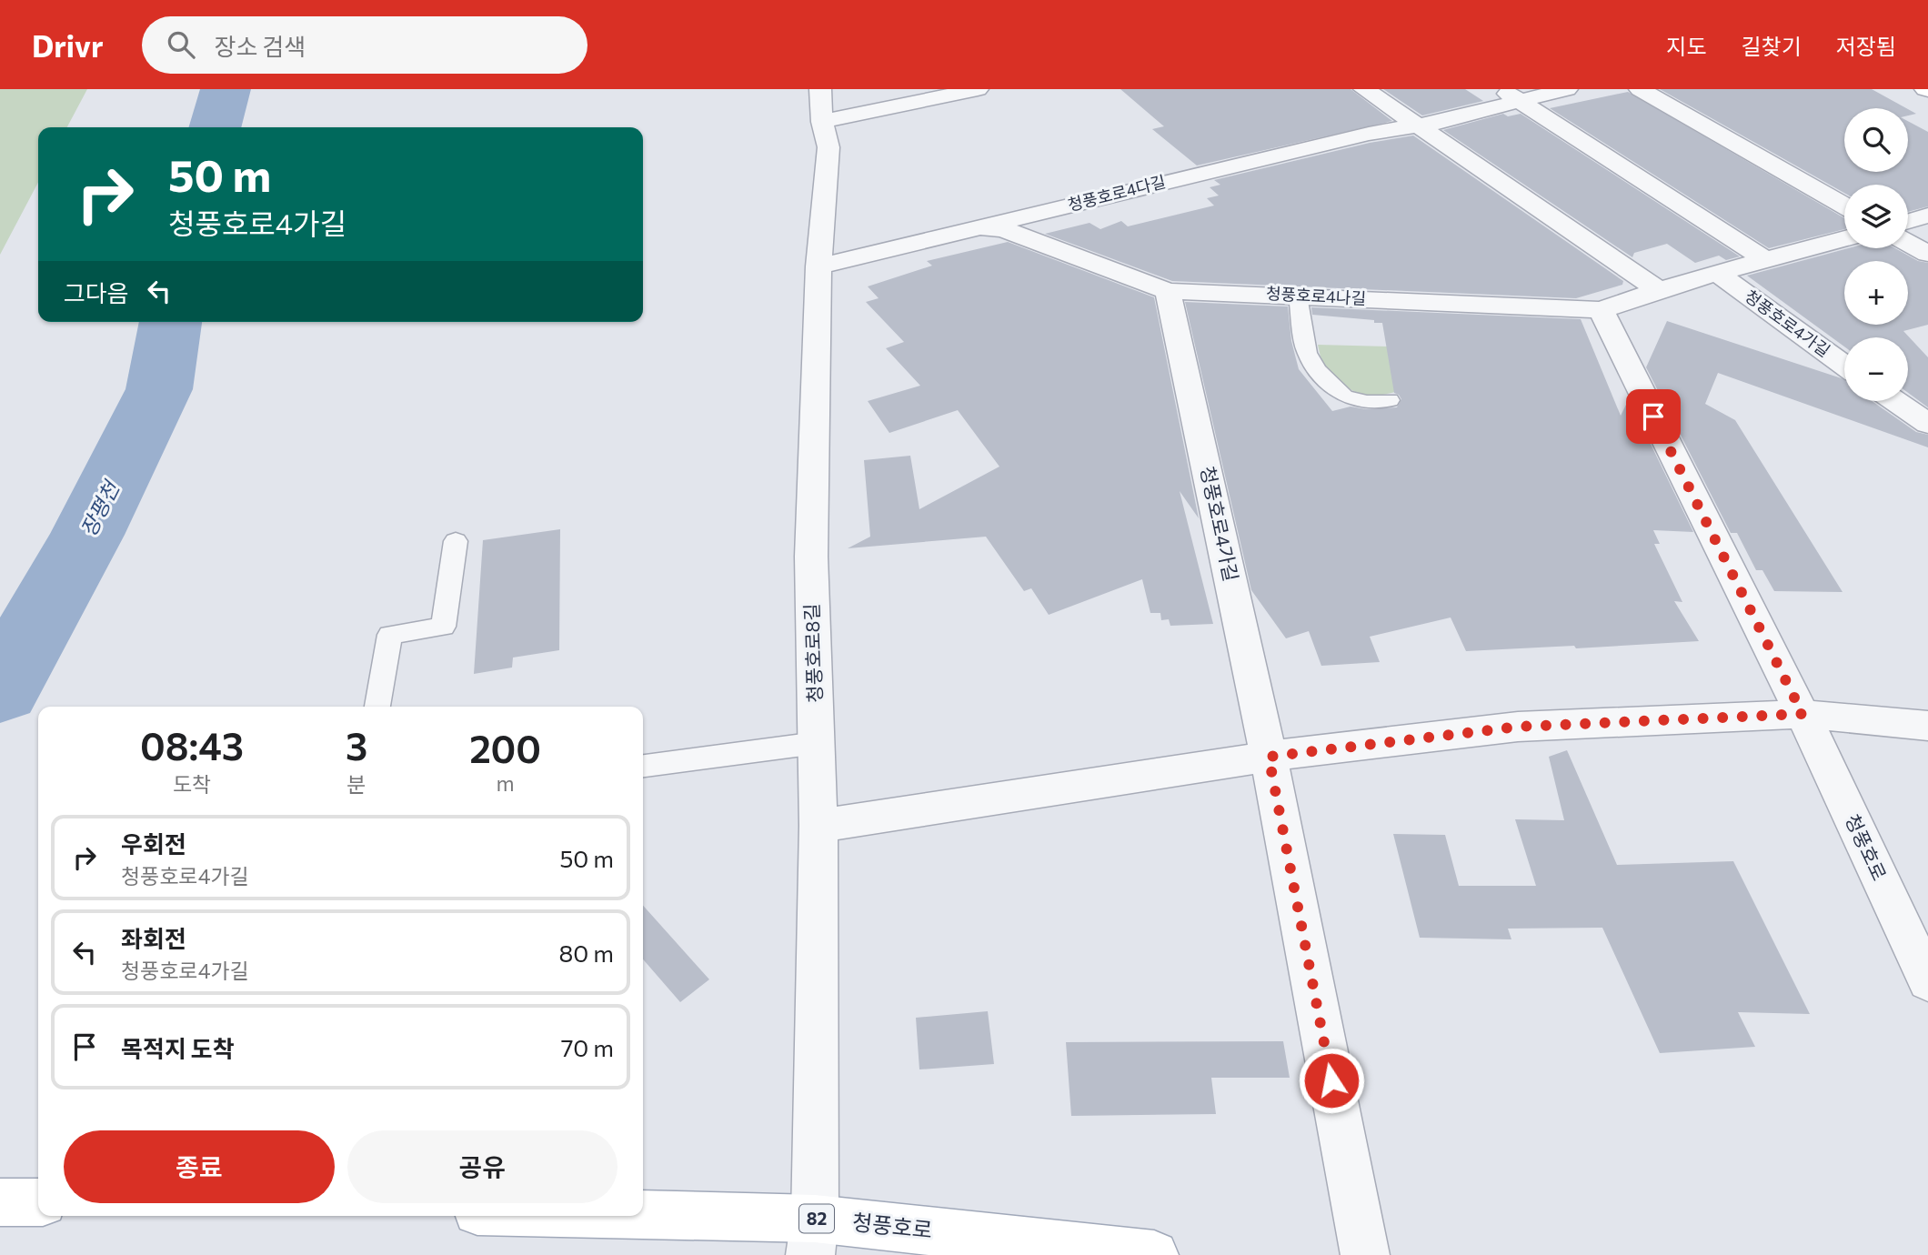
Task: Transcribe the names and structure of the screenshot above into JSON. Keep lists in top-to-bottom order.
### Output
{
  "streets": {
    "main road": ["청풍호로", "82"],
    "street": [
      "청풍호로4다길",
      "청풍호로4나길",
      "청풍호로4가길",
      "청풍호로8길"
    ]
  },
  "crossings": [
    ["청풍호로4다길", "청풍호로4나길"],
    ["청풍호로4다길", "청풍호로8길"],
    ["청풍호로4나길", "청풍호로4가길"],
    ["청풍호로8길", "청풍호로"]
  ],
  "water": ["장평천"],
  "page": {
    "header": "Drivr",
    "search": "장소 검색",
    "nav": ["지도", "길찾기", "저장됨"],
    "map_buttons": ["+", "−"],
    "turn": ["50 m", "청풍호로4가길"],
    "then": "그다음",
    "eta": [
      "08:43",
      "도착",
      "3",
      "분",
      "200",
      "m"
    ],
    "list": [
      {
        "name": "우회전",
        "note": "청풍호로4가길",
        "value": "50 m"
      },
      {
        "name": "좌회전",
        "note": "청풍호로4가길",
        "value": "80 m"
      },
      {
        "name": "목적지 도착",
        "value": "70 m"
      }
    ],
    "buttons": ["종료", "공유"]
  }
}
